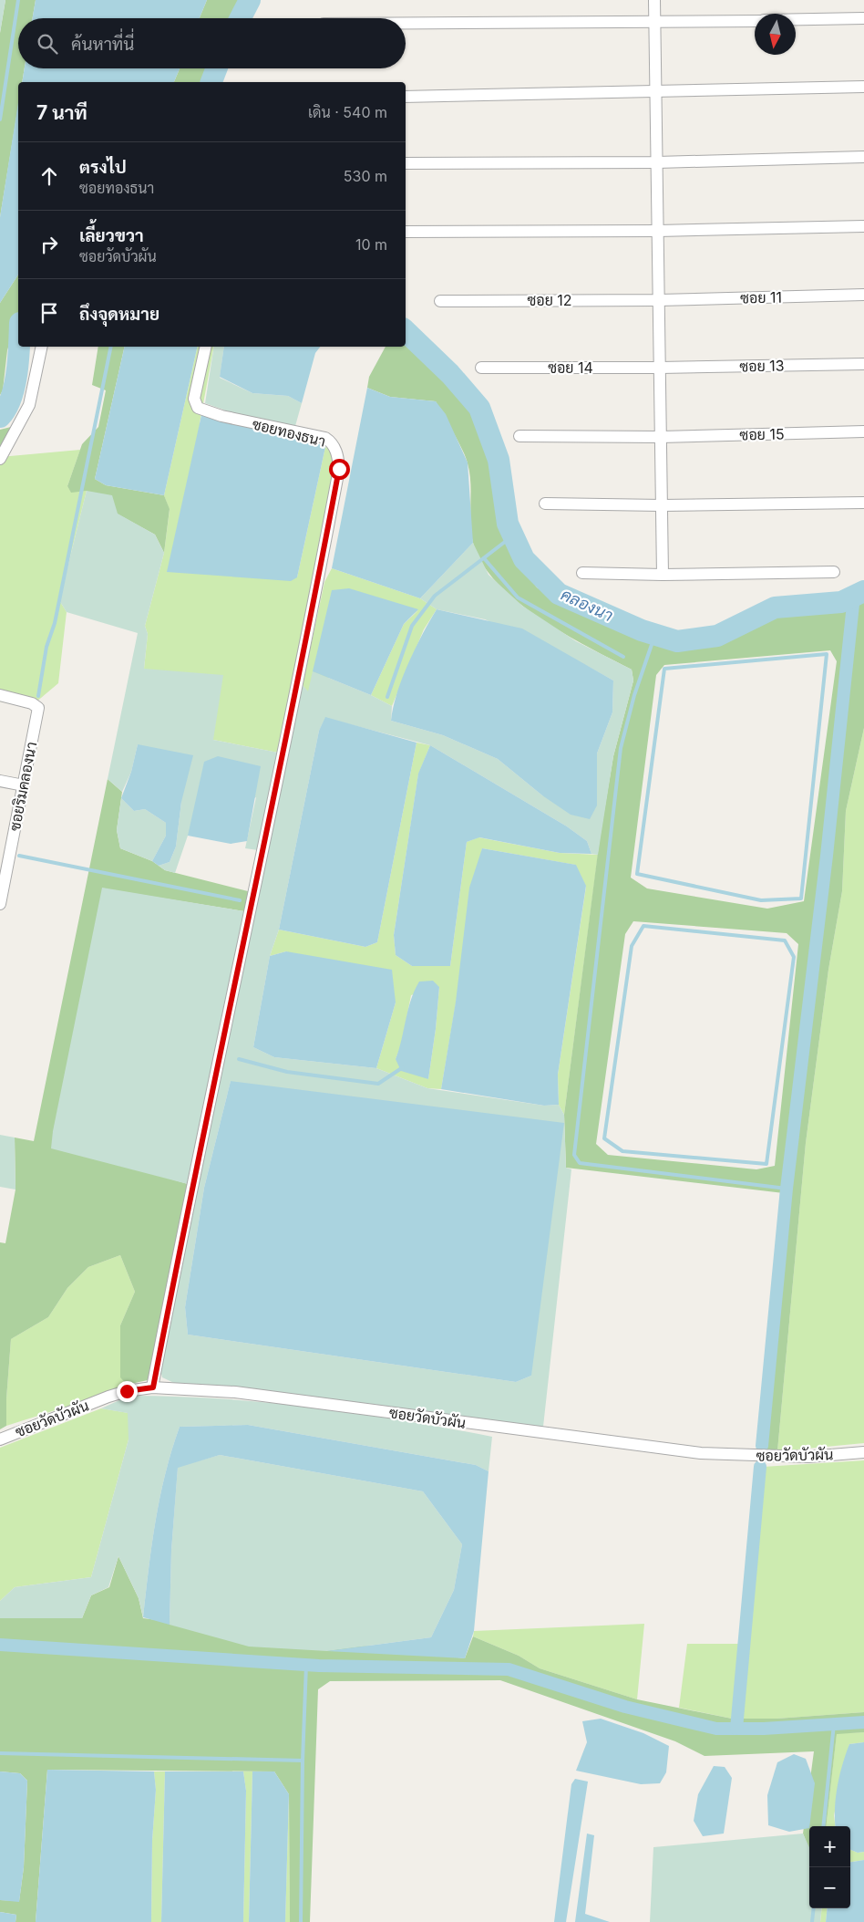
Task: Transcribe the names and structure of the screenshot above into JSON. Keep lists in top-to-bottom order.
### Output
{
  "streets": {
    "street": [
      "ซอย 11",
      "ซอย 12",
      "ซอย 13",
      "ซอย 14",
      "ซอยทองธนา",
      "ซอย 15",
      "ซอยริมคลองนา",
      "ซอยวัดบัวผัน"
    ]
  },
  "crossings": [
    ["ซอย 11", "ซอย 12"],
    ["ซอย 13", "ซอย 14"],
    ["ซอยทองธนา", "ซอยวัดบัวผัน"]
  ],
  "water": ["คลองนา"],
  "north": "bottom",
  "page": {
    "search": "ค้นหาที่นี่",
    "heading": ["7 นาที", "เดิน · 540 m"],
    "list": [
      ["ตรงไป", "ซอยทองธนา", "530 m"],
      ["เลี้ยวขวา", "ซอยวัดบัวผัน", "10 m"],
      "ถึงจุดหมาย"
    ],
    "map_buttons": ["+", "−"]
  }
}
